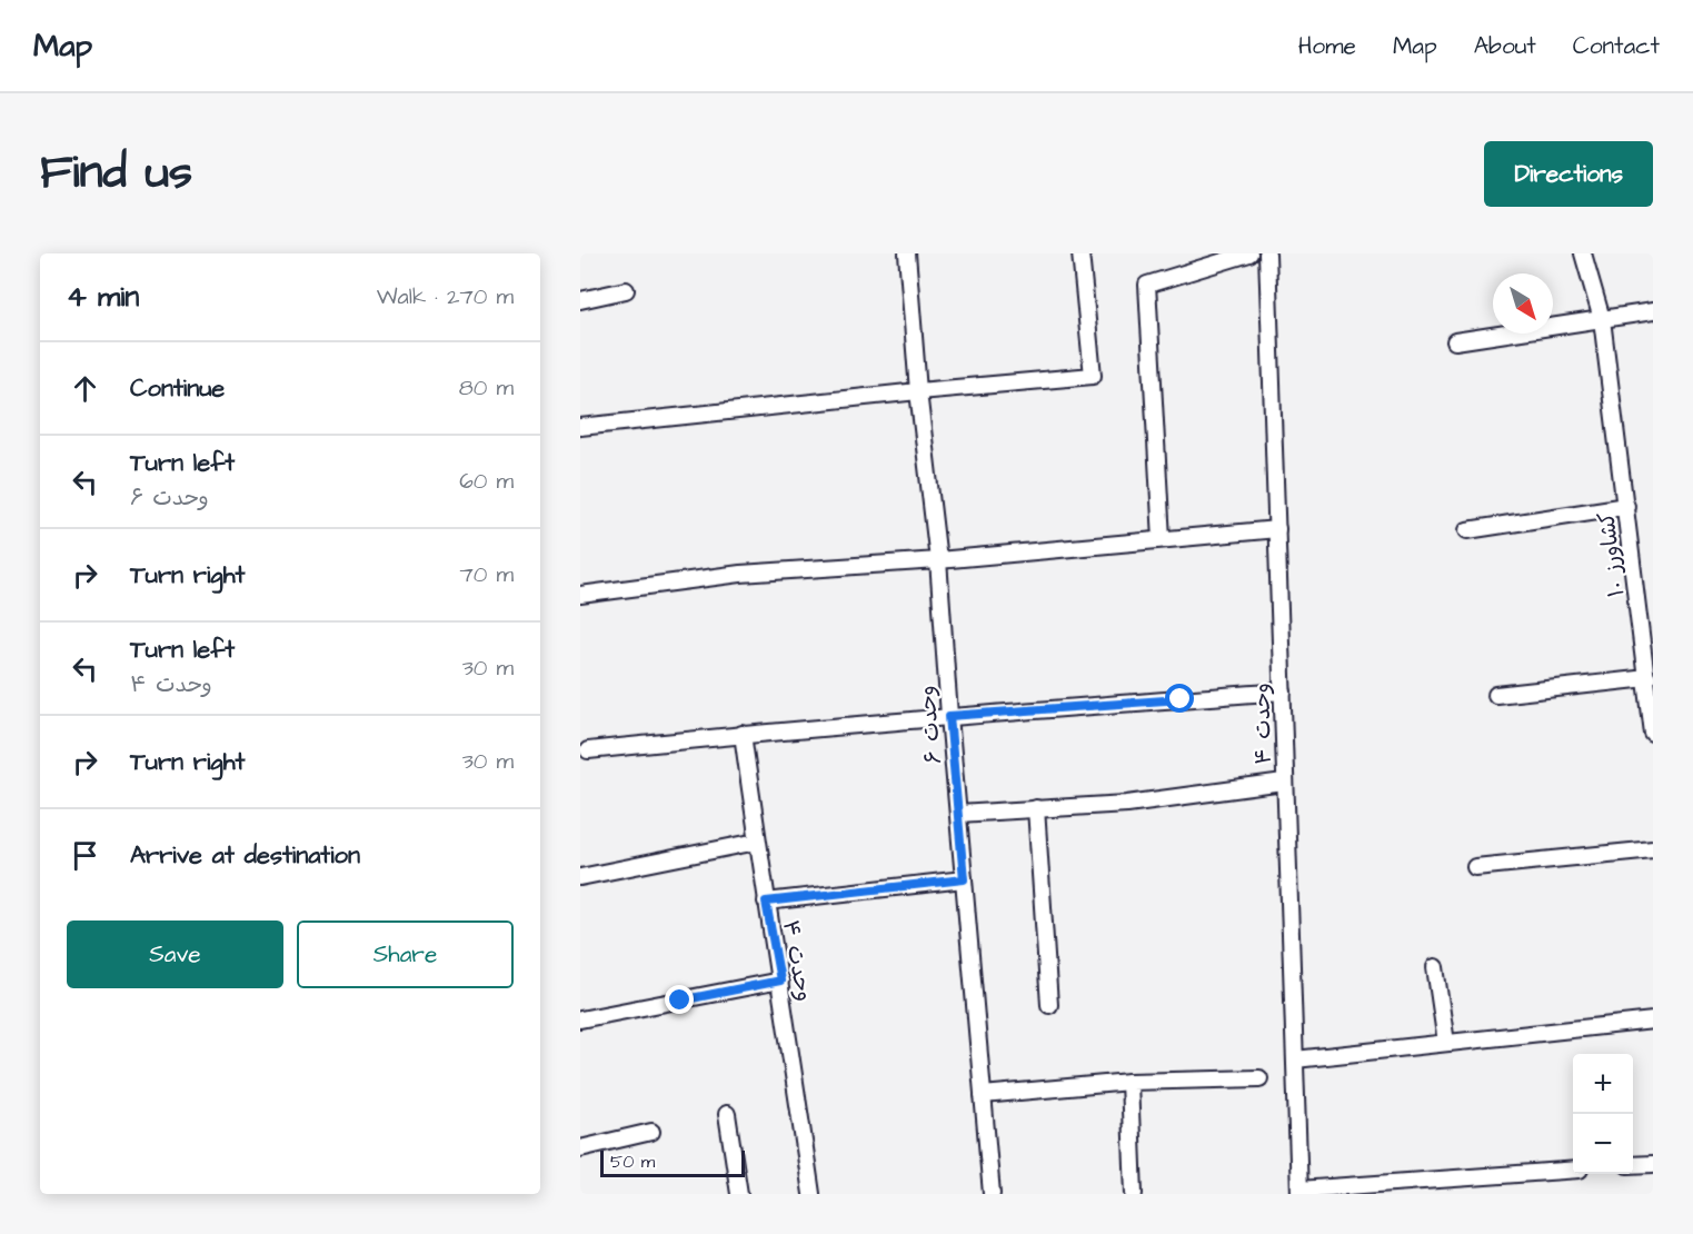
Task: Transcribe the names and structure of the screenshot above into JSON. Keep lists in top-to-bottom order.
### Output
{
  "streets": {
    "street": ["کشاورز ۱۰", "وحدت ۴", "وحدت ۶"]
  },
  "scale_bar": "50 m",
  "north": "bottom right",
  "page": {
    "header": "Map",
    "nav": [
      "Home",
      "Map",
      "About",
      "Contact"
    ],
    "title": "Find us",
    "buttons": [
      "Directions",
      ["Save", "Share"]
    ],
    "heading": ["4 min", "Walk · 270 m"],
    "list": [
      ["Continue", "80 m"],
      ["Turn left", "وحدت ۶", "60 m"],
      ["Turn right", "70 m"],
      ["Turn left", "وحدت ۴", "30 m"],
      ["Turn right", "30 m"],
      "Arrive at destination"
    ],
    "map_buttons": ["+", "−"],
    "scale": "50 m"
  }
}
